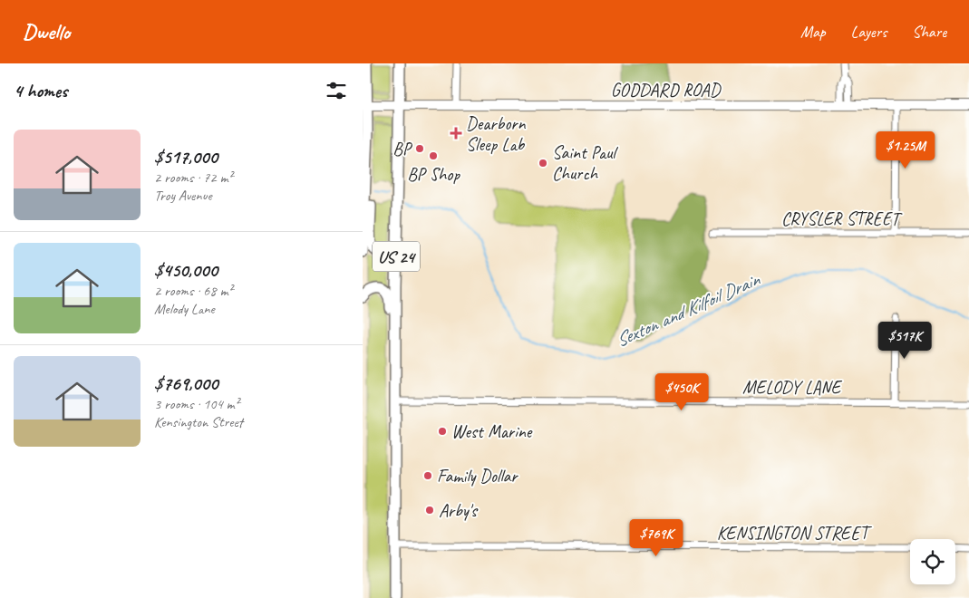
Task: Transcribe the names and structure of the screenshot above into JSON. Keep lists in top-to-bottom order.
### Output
{
  "streets": {
    "main road": ["GODDARD ROAD", "US 24"],
    "street": ["CRYSLER STREET", "MELODY LANE", "KENSINGTON STREET"]
  },
  "crossings": [
    ["GODDARD ROAD", "US 24"],
    ["US 24", "MELODY LANE"],
    ["US 24", "KENSINGTON STREET"]
  ],
  "water": ["Sexton and Kilfoil Drain"],
  "places": {
    "health": ["Dearborn Sleep Lab"],
    "other": [
      "BP",
      "BP Shop",
      "Saint Paul Church",
      "West Marine",
      "Family Dollar",
      "Arby's"
    ]
  },
  "page": {
    "header": "Dwello",
    "nav": ["Map", "Layers", "Share"],
    "heading": "4 homes",
    "list": [
      {
        "name": "$517,000",
        "note": "2 rooms · 72 m² · Troy Avenue"
      },
      {
        "name": "$450,000",
        "note": "2 rooms · 68 m² · Melody Lane"
      },
      {
        "name": "$769,000",
        "note": "3 rooms · 104 m² · Kensington Street"
      }
    ],
    "price": [
      "$1.25M",
      "$517K",
      "$450K",
      "$769K"
    ]
  }
}
